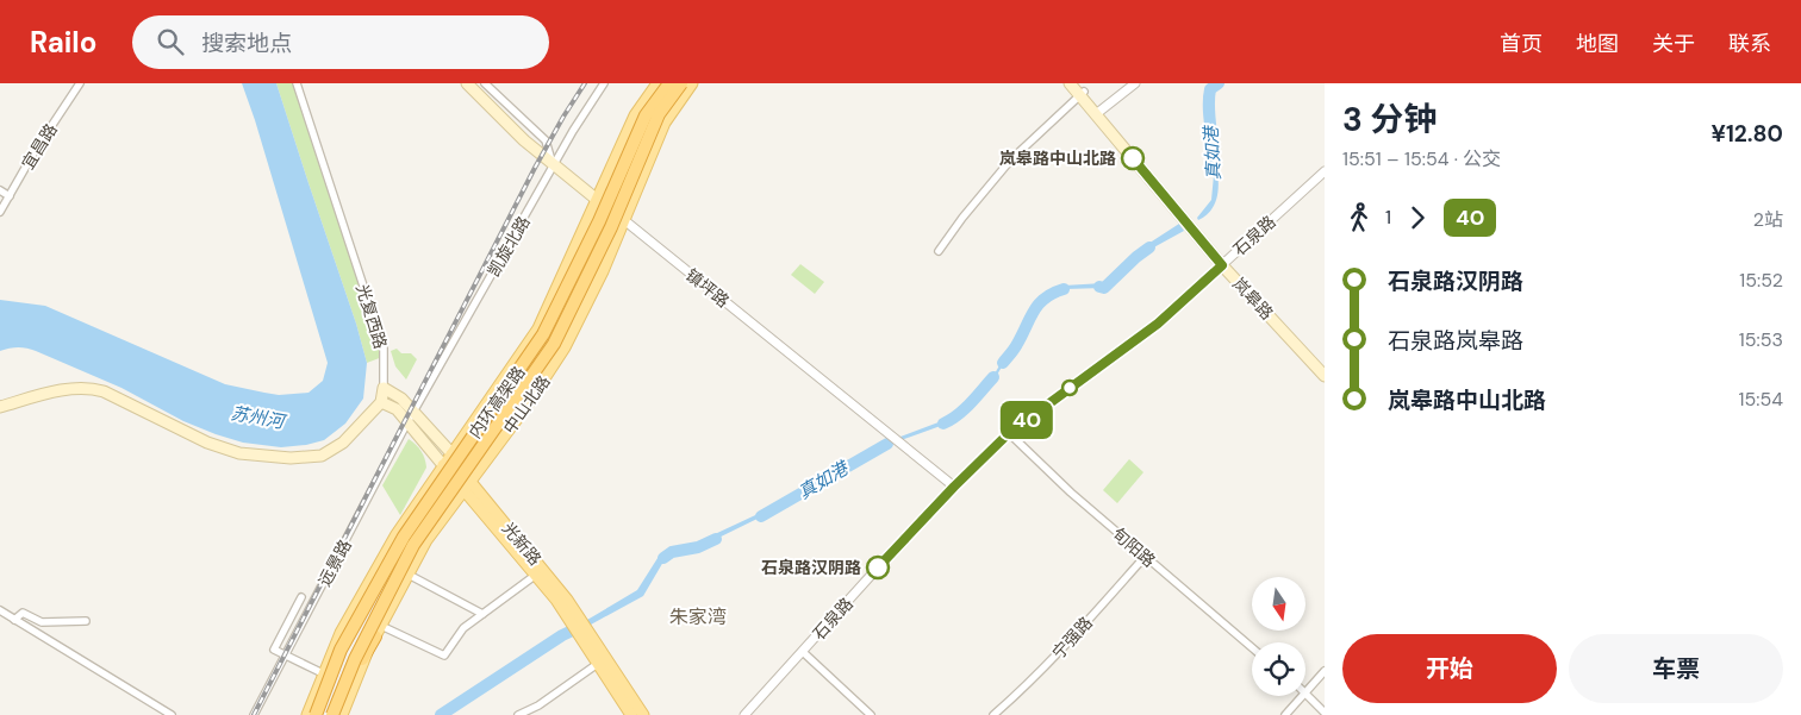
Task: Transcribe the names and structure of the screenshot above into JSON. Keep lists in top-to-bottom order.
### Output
{
  "streets": {
    "highway": ["内环高架路"],
    "main road": [
      "镇坪路",
      "岚皋路",
      "光复西路",
      "中山北路",
      "光新路"
    ],
    "street": [
      "宜昌路",
      "石泉路",
      "凯旋北路",
      "旬阳路",
      "远景路",
      "宁强路"
    ]
  },
  "crossings": [
    ["石泉路", "镇坪路"],
    ["石泉路", "岚皋路"],
    ["石泉路", "旬阳路"],
    ["凯旋北路", "镇坪路"],
    ["凯旋北路", "光新路"],
    ["凯旋北路", "远景路"],
    ["镇坪路", "中山北路"],
    ["光复西路", "光新路"],
    ["中山北路", "光新路"],
    ["光新路", "远景路"],
    ["旬阳路", "宁强路"]
  ],
  "districts": ["朱家湾"],
  "water": ["真如港", "苏州河"],
  "places": ["岚皋路中山北路", "石泉路汉阴路"],
  "lines": ["bus line 40"],
  "north": "bottom",
  "page": {
    "header": "Railo",
    "search": "搜索地点",
    "nav": [
      "首页",
      "地图",
      "关于",
      "联系"
    ],
    "on_map": "40",
    "heading": ["3 分钟", "15:51 – 15:54 · 公交", "¥12.80"],
    "legs": ["1", "40", "2站"],
    "list": [
      {
        "name": "石泉路汉阴路",
        "value": "15:52"
      },
      {
        "name": "石泉路岚皋路",
        "value": "15:53"
      },
      {
        "name": "岚皋路中山北路",
        "value": "15:54"
      }
    ],
    "buttons": ["开始", "车票"]
  }
}
